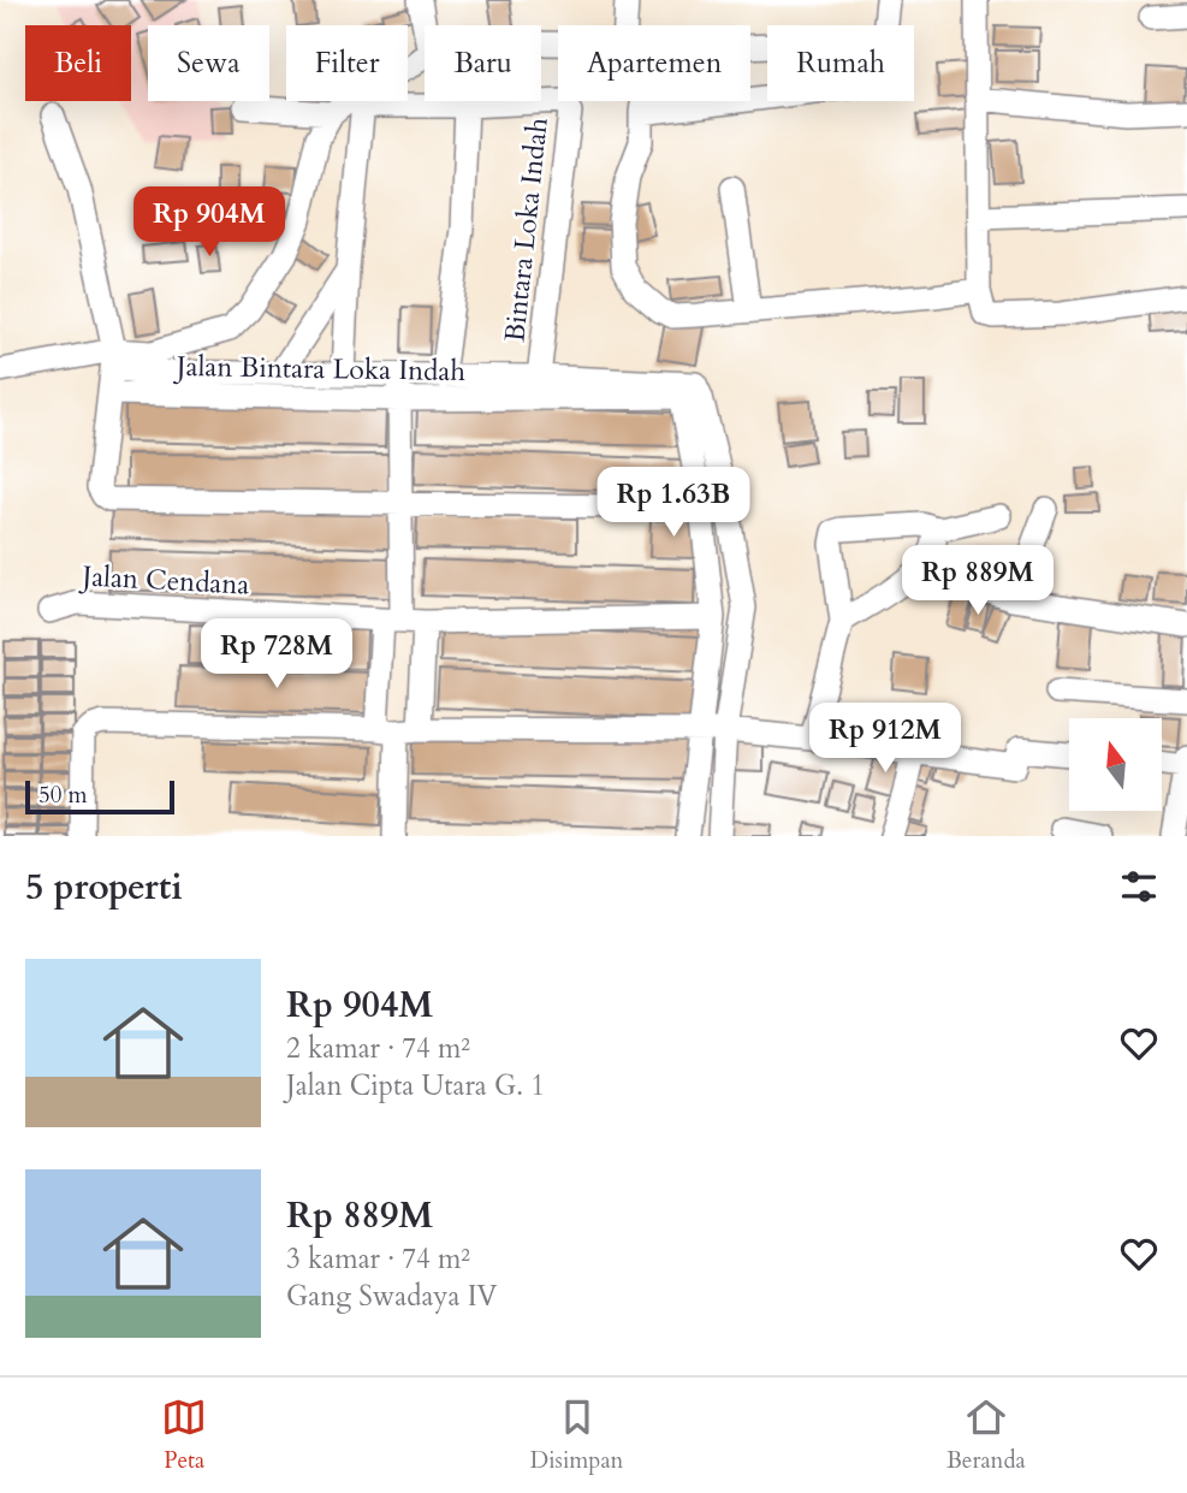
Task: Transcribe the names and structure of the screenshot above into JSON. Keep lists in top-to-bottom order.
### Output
{
  "streets": {
    "street": ["Bintara Loka Indah", "Jalan Bintara Loka Indah", "Jalan Cendana"]
  },
  "crossings": [
    ["Bintara Loka Indah", "Jalan Bintara Loka Indah"]
  ],
  "scale_bar": "50 m",
  "north": "top",
  "page": {
    "chip": [
      "Beli",
      "Sewa",
      "Filter",
      "Baru",
      "Apartemen",
      "Rumah"
    ],
    "price": [
      "Rp 904M",
      "Rp 1.63B",
      "Rp 889M",
      "Rp 728M",
      "Rp 912M"
    ],
    "scale": "50 m",
    "heading": "5 properti",
    "list": [
      {
        "name": "Rp 904M",
        "note": "2 kamar · 74 m² · Jalan Cipta Utara G. 1"
      },
      {
        "name": "Rp 889M",
        "note": "3 kamar · 74 m² · Gang Swadaya IV"
      }
    ],
    "tabs": ["Peta", "Disimpan", "Beranda"]
  }
}
